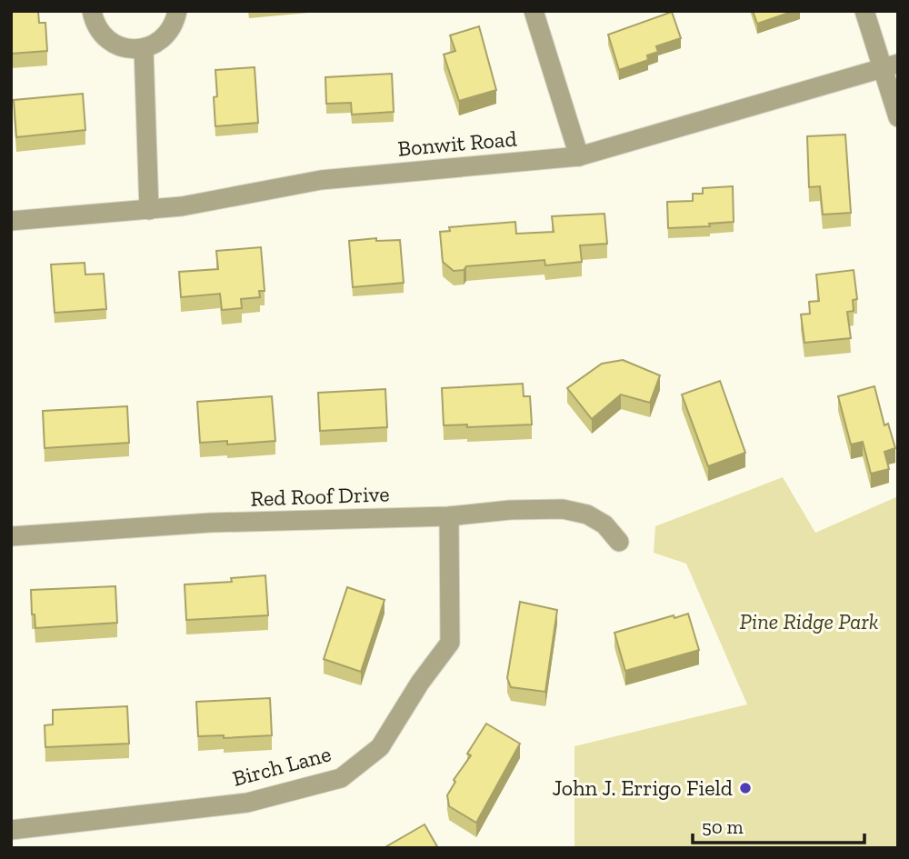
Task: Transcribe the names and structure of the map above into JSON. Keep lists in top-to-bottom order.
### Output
{
  "streets": {
    "street": ["Bonwit Road", "Red Roof Drive", "Birch Lane"]
  },
  "crossings": [
    ["Red Roof Drive", "Birch Lane"]
  ],
  "parks": ["Pine Ridge Park"],
  "places": ["John J. Errigo Field"],
  "scale_bar": "50 m"
}
